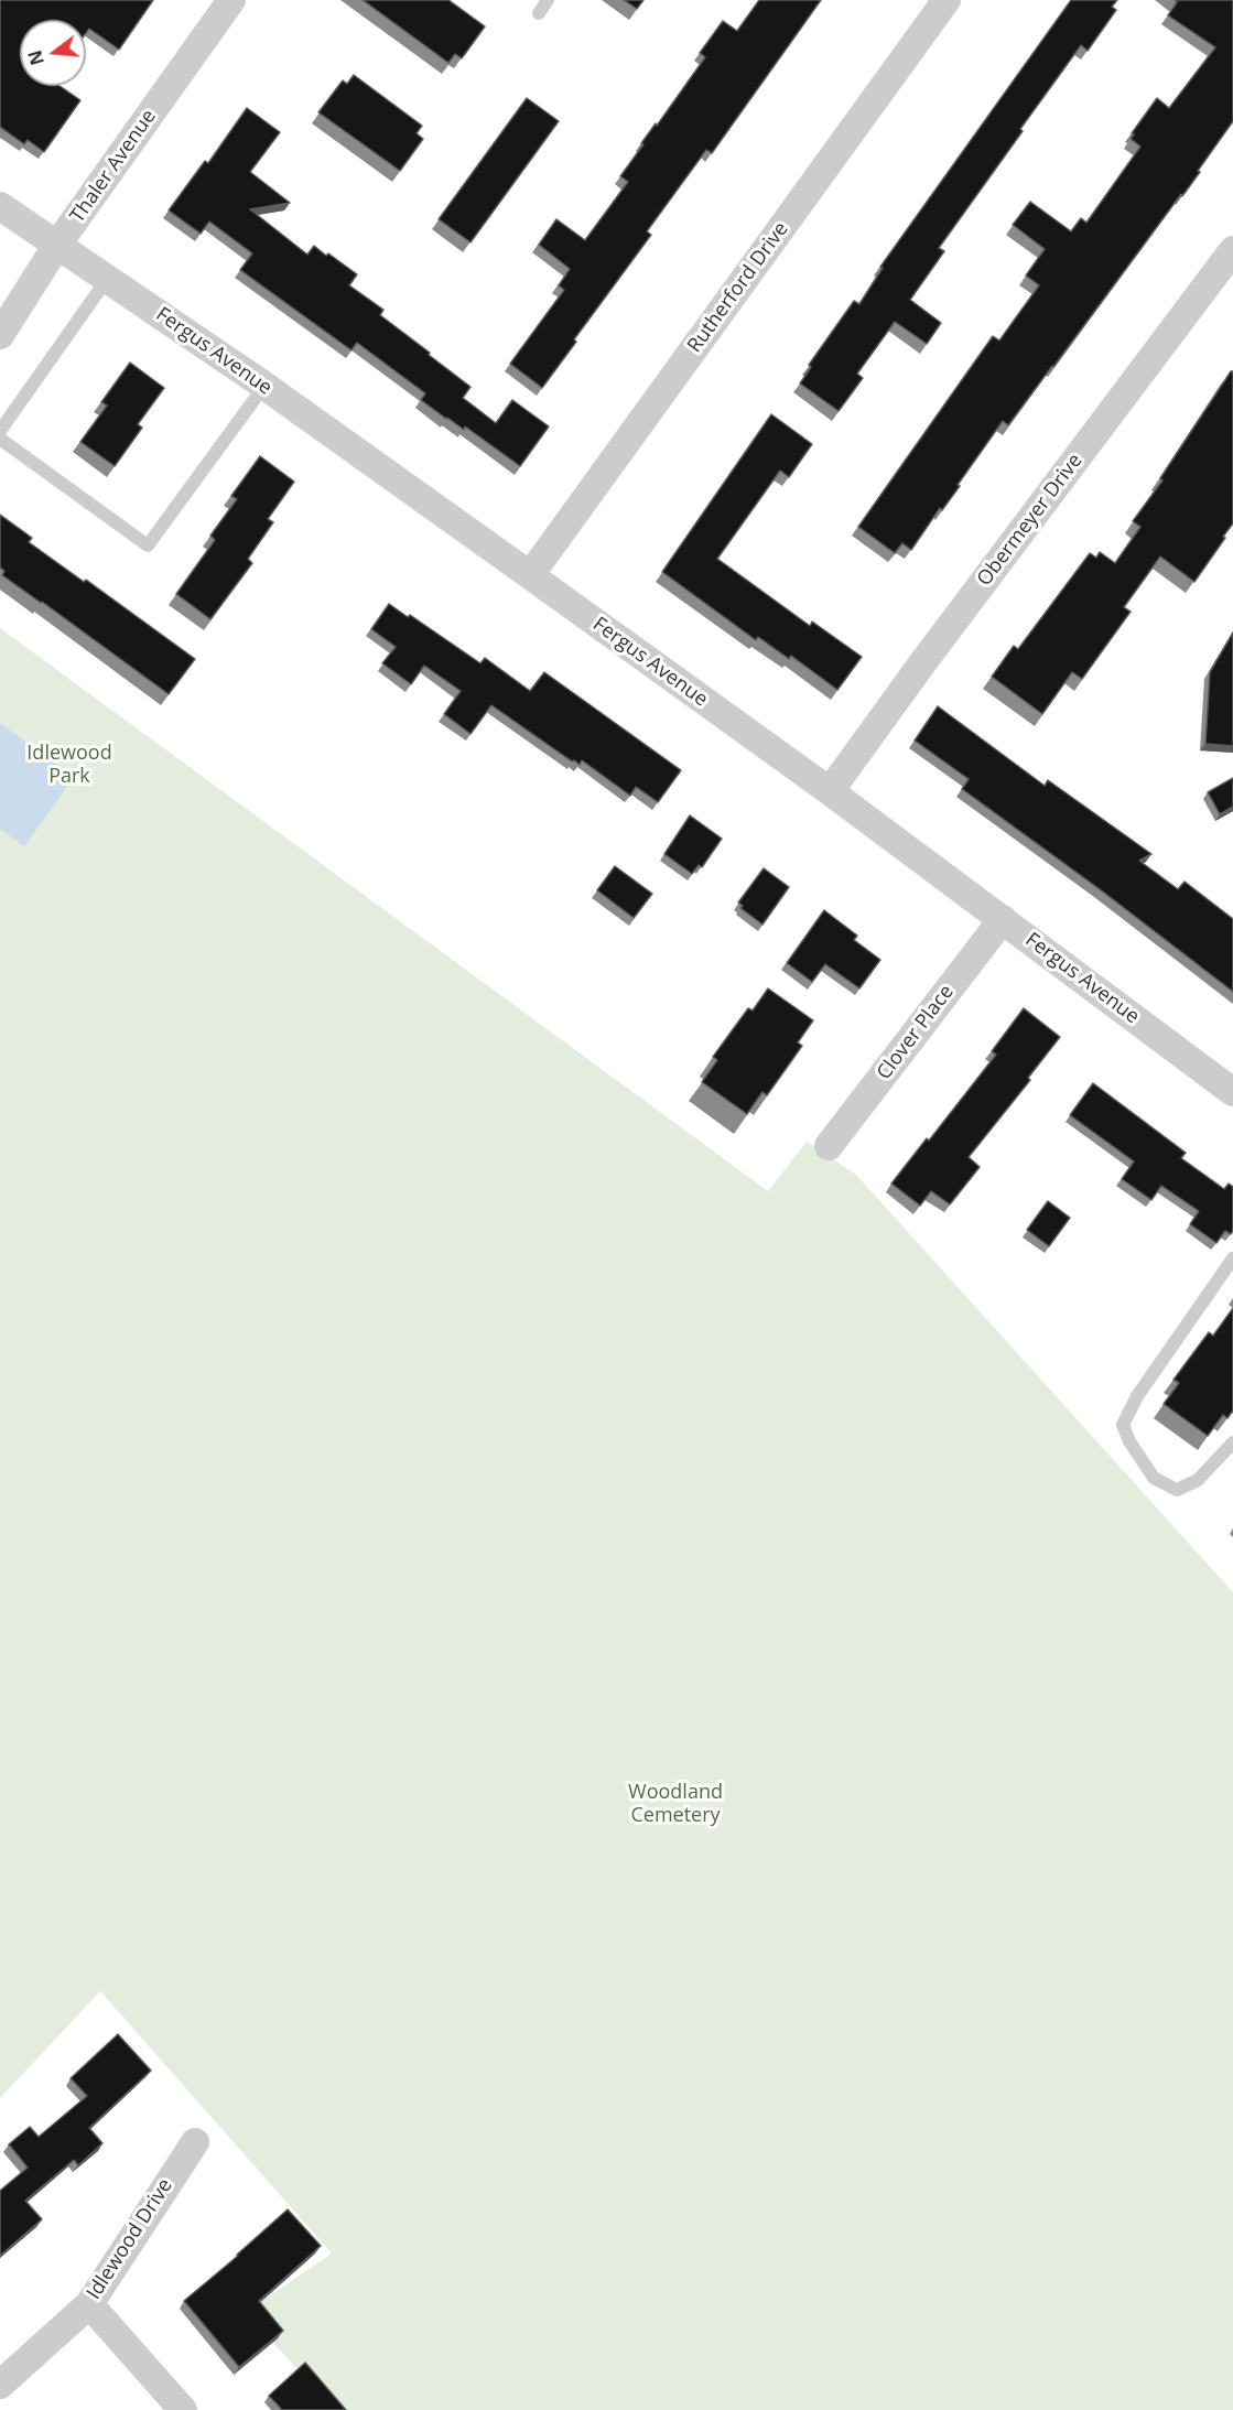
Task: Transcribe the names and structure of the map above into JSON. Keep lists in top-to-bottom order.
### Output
{
  "streets": {
    "street": [
      "Thaler Avenue",
      "Rutherford Drive",
      "Fergus Avenue",
      "Obermeyer Drive",
      "Clover Place",
      "Idlewood Drive"
    ]
  },
  "crossings": [
    ["Thaler Avenue", "Fergus Avenue"],
    ["Rutherford Drive", "Fergus Avenue"],
    ["Fergus Avenue", "Obermeyer Drive"],
    ["Fergus Avenue", "Clover Place"]
  ],
  "parks": ["Idlewood Park", "Woodland Cemetery"],
  "north": "left"
}
